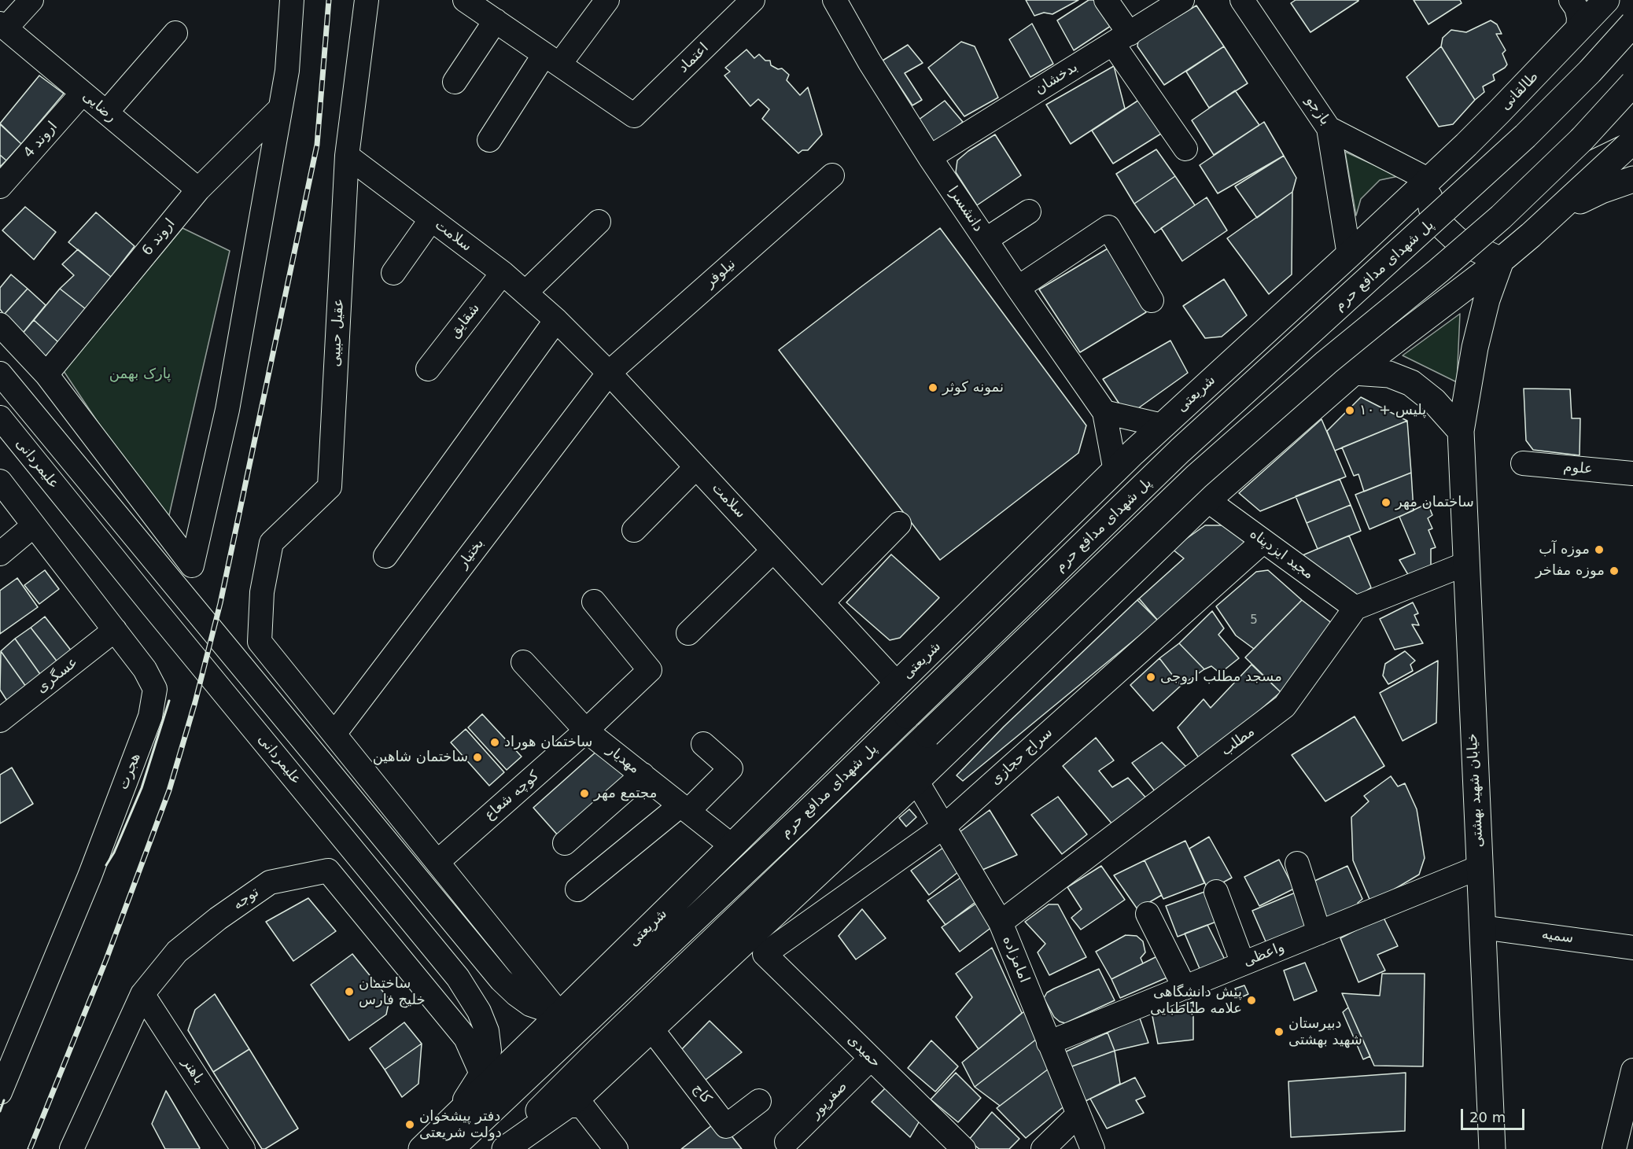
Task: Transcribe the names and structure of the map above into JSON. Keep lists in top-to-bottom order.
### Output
{
  "streets": {
    "main road": [
      "طالقانی",
      "پل شهدای مدافع حرم",
      "شریعتی",
      "خیابان شهید بهشتی"
    ],
    "street": [
      "اعتماد",
      "بدخشان",
      "رضایی",
      "بازجو",
      "اروند 4",
      "دانشسرا",
      "سلامت",
      "اروند 6",
      "نیلوفر",
      "شقایق",
      "عقیل حبیبی",
      "علیمردانی",
      "علوم",
      "بختیار",
      "مجید ایزدپناه",
      "عسگری",
      "مطلب",
      "سراج حجازی",
      "مهدیار",
      "هجرت",
      "کوچه شعاع",
      "توجه",
      "سمیه",
      "واعظی",
      "امامزاده",
      "حمیدی",
      "باهنر",
      "کاج",
      "صفرپور"
    ]
  },
  "crossings": [
    ["بدخشان", "دانشسرا"],
    ["طالقانی", "بازجو"],
    ["طالقانی", "شریعتی"],
    ["رضایی", "اروند 4"],
    ["رضایی", "اروند 6"],
    ["بازجو", "شریعتی"],
    ["دانشسرا", "شریعتی"],
    ["سلامت", "نیلوفر"],
    ["سلامت", "شقایق"],
    ["سلامت", "عقیل حبیبی"],
    ["سلامت", "شریعتی"],
    ["سلامت", "بختیار"],
    ["پل شهدای مدافع حرم", "شریعتی"],
    ["پل شهدای مدافع حرم", "علیمردانی"],
    ["نیلوفر", "بختیار"],
    ["عقیل حبیبی", "بختیار"],
    ["شریعتی", "علیمردانی"],
    ["شریعتی", "مهدیار"],
    ["علیمردانی", "توجه"],
    ["مجید ایزدپناه", "مطلب"],
    ["مجید ایزدپناه", "سراج حجازی"],
    ["عسگری", "هجرت"],
    ["مطلب", "امامزاده"],
    ["سراج حجازی", "امامزاده"],
    ["سراج حجازی", "حمیدی"],
    ["مهدیار", "کوچه شعاع"],
    ["خیابان شهید بهشتی", "سمیه"],
    ["خیابان شهید بهشتی", "واعظی"],
    ["توجه", "باهنر"],
    ["واعظی", "امامزاده"],
    ["حمیدی", "صفرپور"]
  ],
  "parks": ["پارک بهمن"],
  "places": [
    "نمونه کوثر",
    "پلیس + ۱۰",
    "ساختمان مهر",
    "موزه آب",
    "موزه مفاخر",
    "مسجد مطلب اروجی",
    "ساختمان هوراد",
    "ساختمان شاهین",
    "مجتمع مهر",
    "ساختمان خلیج فارس",
    "پیش دانشگاهی علامه طباطبایی",
    "دبیرستان شهید بهشتی",
    "دفتر پیشخوان دولت شریعتی"
  ],
  "house_numbers": ["5"],
  "scale_bar": "20 m"
}
